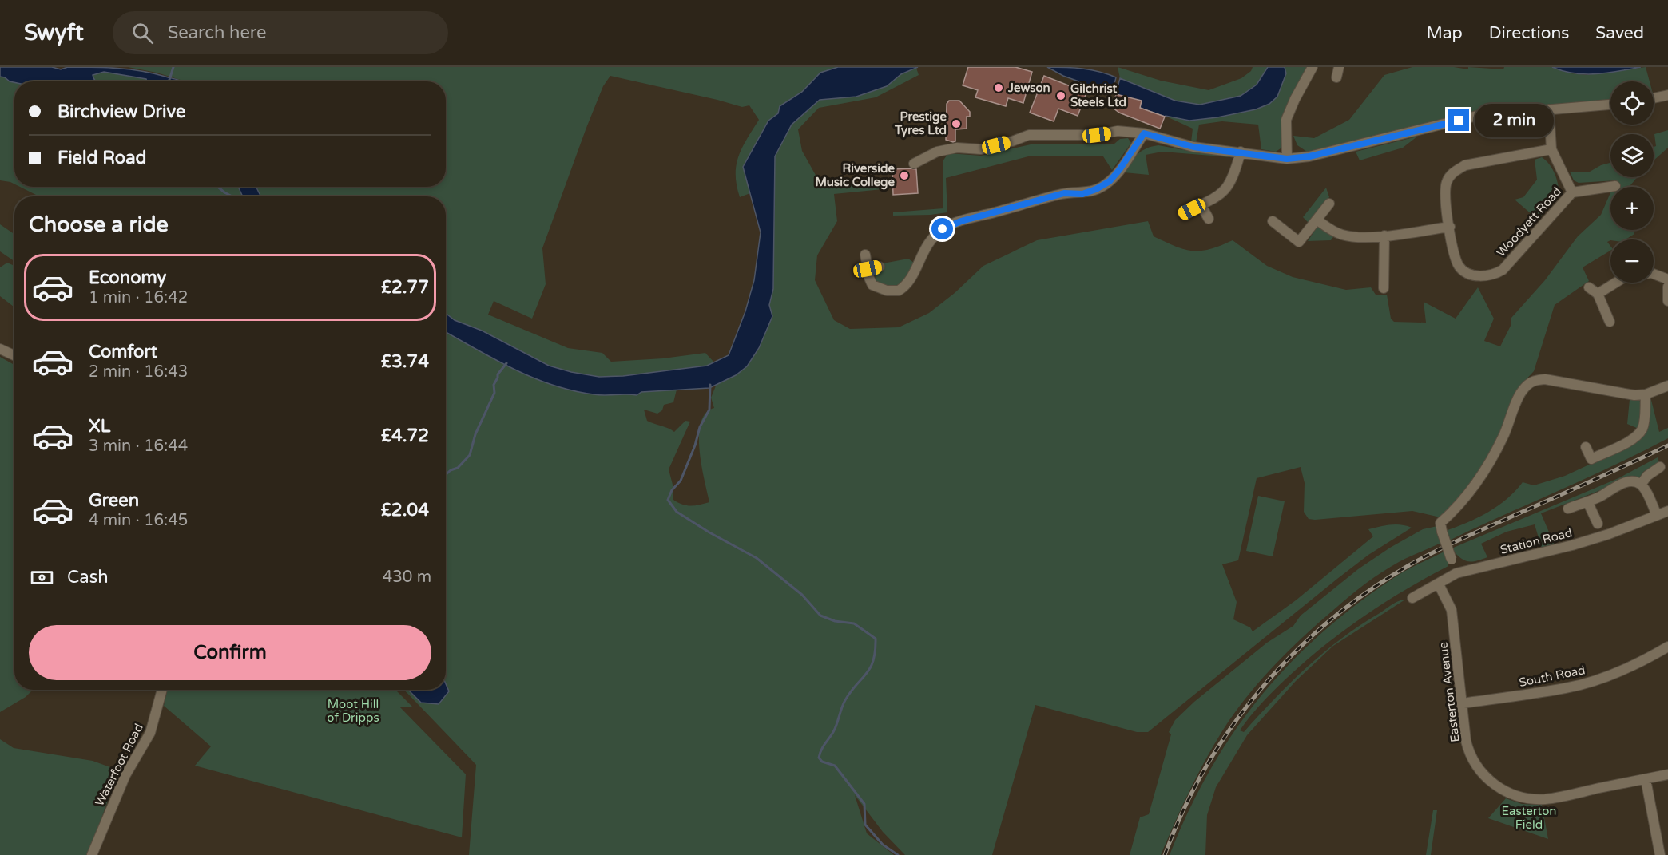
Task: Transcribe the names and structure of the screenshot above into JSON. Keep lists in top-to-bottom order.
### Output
{
  "streets": {
    "street": [
      "Woodyett Road",
      "Station Road",
      "South Road",
      "Easterton Avenue",
      "Waterfoot Road"
    ]
  },
  "crossings": [
    ["Station Road", "Easterton Avenue"],
    ["South Road", "Easterton Avenue"]
  ],
  "parks": ["Moot Hill of Dripps", "Easterton Field"],
  "places": [
    "Jewson",
    "Gilchrist Steels Ltd",
    "Prestige Tyres Ltd",
    "Riverside Music College"
  ],
  "page": {
    "header": "Swyft",
    "search": "Search here",
    "nav": ["Map", "Directions", "Saved"],
    "map_buttons": ["+", "−"],
    "banner": ["Birchview Drive", "Field Road"],
    "bubble": "2 min",
    "heading": "Choose a ride",
    "list": [
      {
        "name": "Economy",
        "note": "1 min · 16:42",
        "value": "£2.77"
      },
      {
        "name": "Comfort",
        "note": "2 min · 16:43",
        "value": "£3.74"
      },
      {
        "name": "XL",
        "note": "3 min · 16:44",
        "value": "£4.72"
      },
      {
        "name": "Green",
        "note": "4 min · 16:45",
        "value": "£2.04"
      }
    ],
    "pay": ["Cash", "430 m"],
    "buttons": "Confirm"
  }
}
